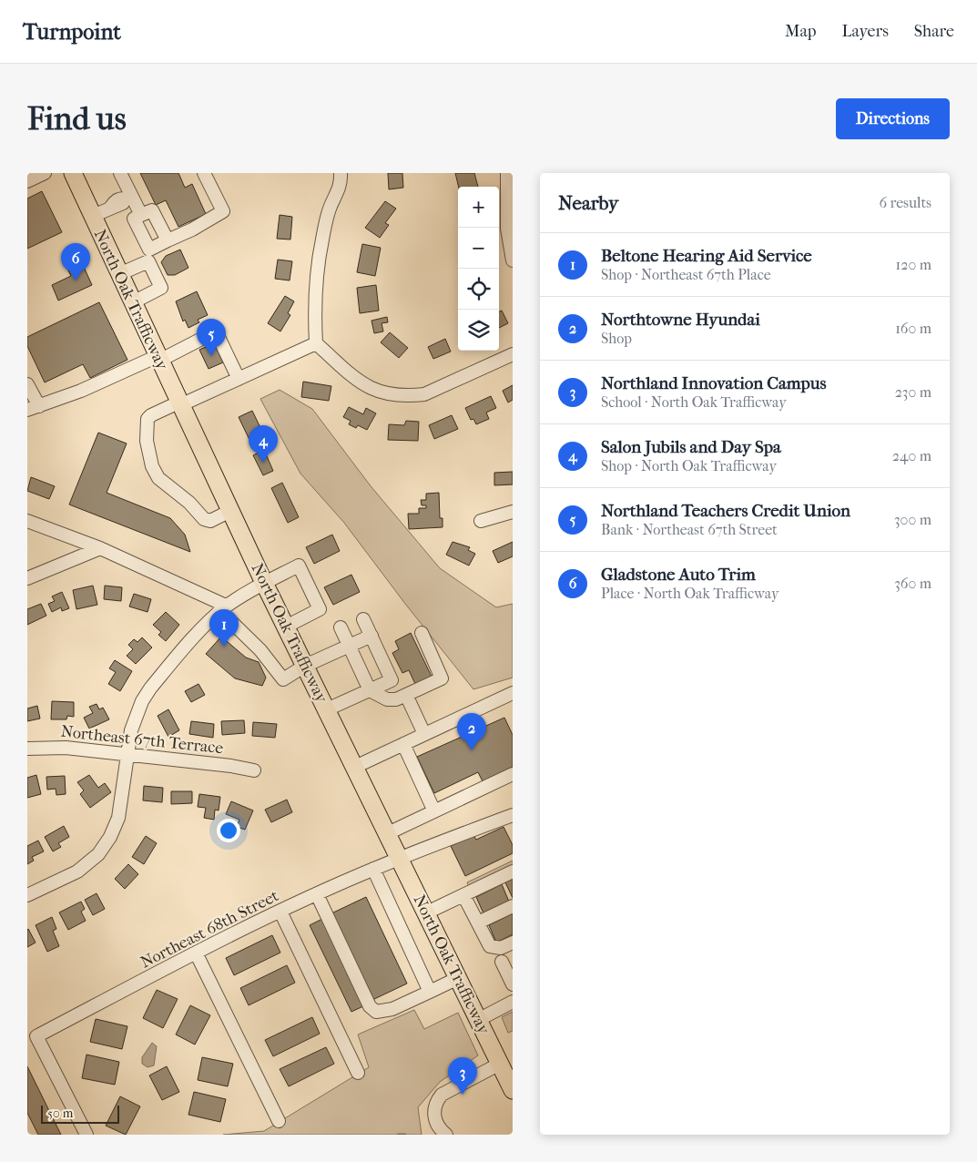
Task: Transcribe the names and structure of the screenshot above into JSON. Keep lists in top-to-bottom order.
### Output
{
  "streets": {
    "main road": ["North Oak Trafficway"],
    "street": ["Northeast 67th Terrace", "Northeast 68th Street"]
  },
  "crossings": [
    ["North Oak Trafficway", "Northeast 68th Street"]
  ],
  "scale_bar": "50 m",
  "page": {
    "header": "Turnpoint",
    "nav": ["Map", "Layers", "Share"],
    "buttons": "Directions",
    "title": "Find us",
    "heading": ["Nearby", "6 results"],
    "map_buttons": ["+", "−"],
    "list": [
      {
        "mark": "1",
        "name": "Beltone Hearing Aid Service",
        "note": "Shop · Northeast 67th Place",
        "value": "120 m"
      },
      {
        "mark": "2",
        "name": "Northtowne Hyundai",
        "note": "Shop",
        "value": "160 m"
      },
      {
        "mark": "3",
        "name": "Northland Innovation Campus",
        "note": "School · North Oak Trafficway",
        "value": "230 m"
      },
      {
        "mark": "4",
        "name": "Salon Jubils and Day Spa",
        "note": "Shop · North Oak Trafficway",
        "value": "240 m"
      },
      {
        "mark": "5",
        "name": "Northland Teachers Credit Union",
        "note": "Bank · Northeast 67th Street",
        "value": "300 m"
      },
      {
        "mark": "6",
        "name": "Gladstone Auto Trim",
        "note": "Place · North Oak Trafficway",
        "value": "360 m"
      }
    ],
    "pins": [
      "6",
      "5",
      "4",
      "1",
      "2",
      "3"
    ],
    "scale": "50 m"
  }
}
